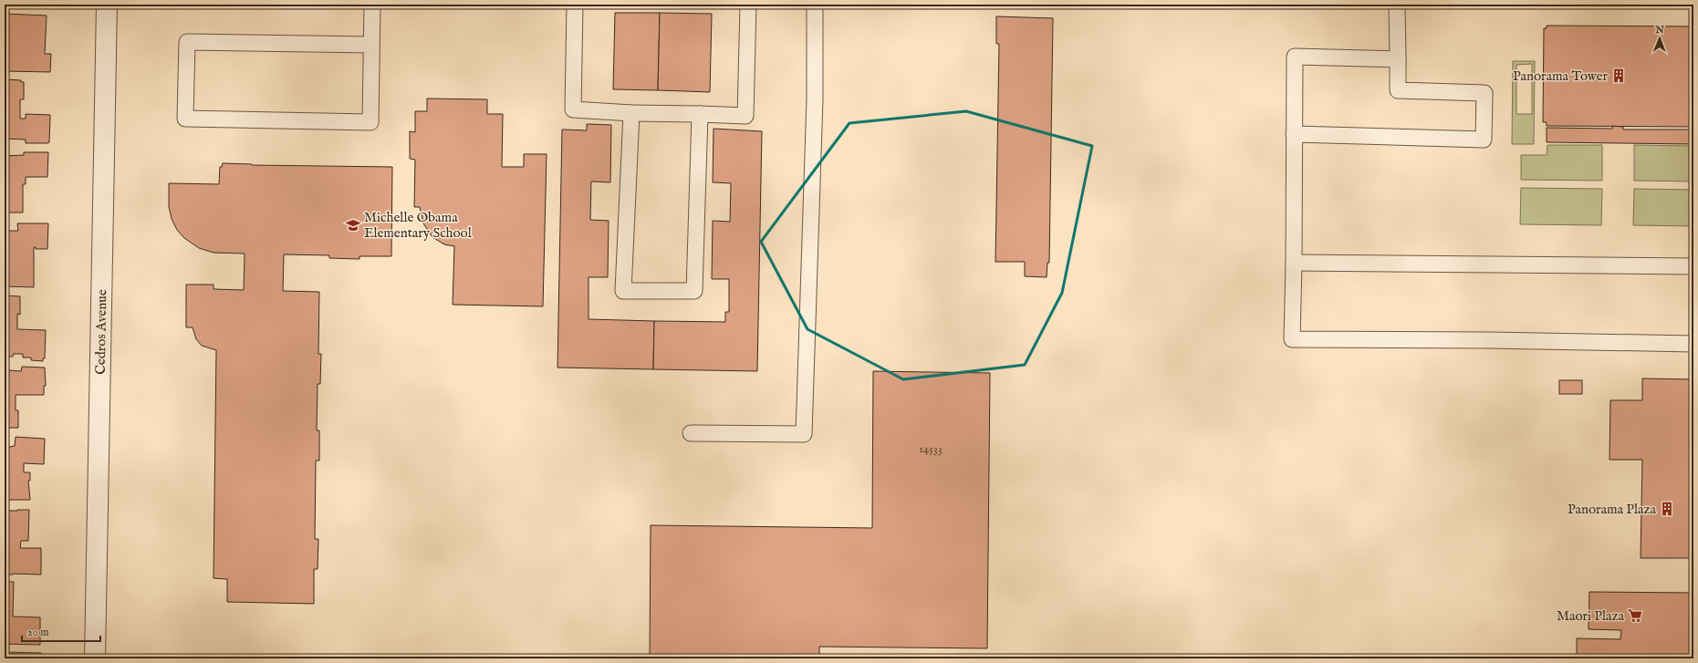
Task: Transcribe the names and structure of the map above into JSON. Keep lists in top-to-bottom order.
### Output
{
  "streets": {
    "street": ["Cedros Avenue"]
  },
  "places": {
    "building": ["Panorama Tower", "Panorama Plaza"],
    "school or university": ["Michelle Obama Elementary School"],
    "supermarket": ["Maori Plaza"]
  },
  "house_numbers": ["14533"],
  "scale_bar": "20 m",
  "north": "top"
}
